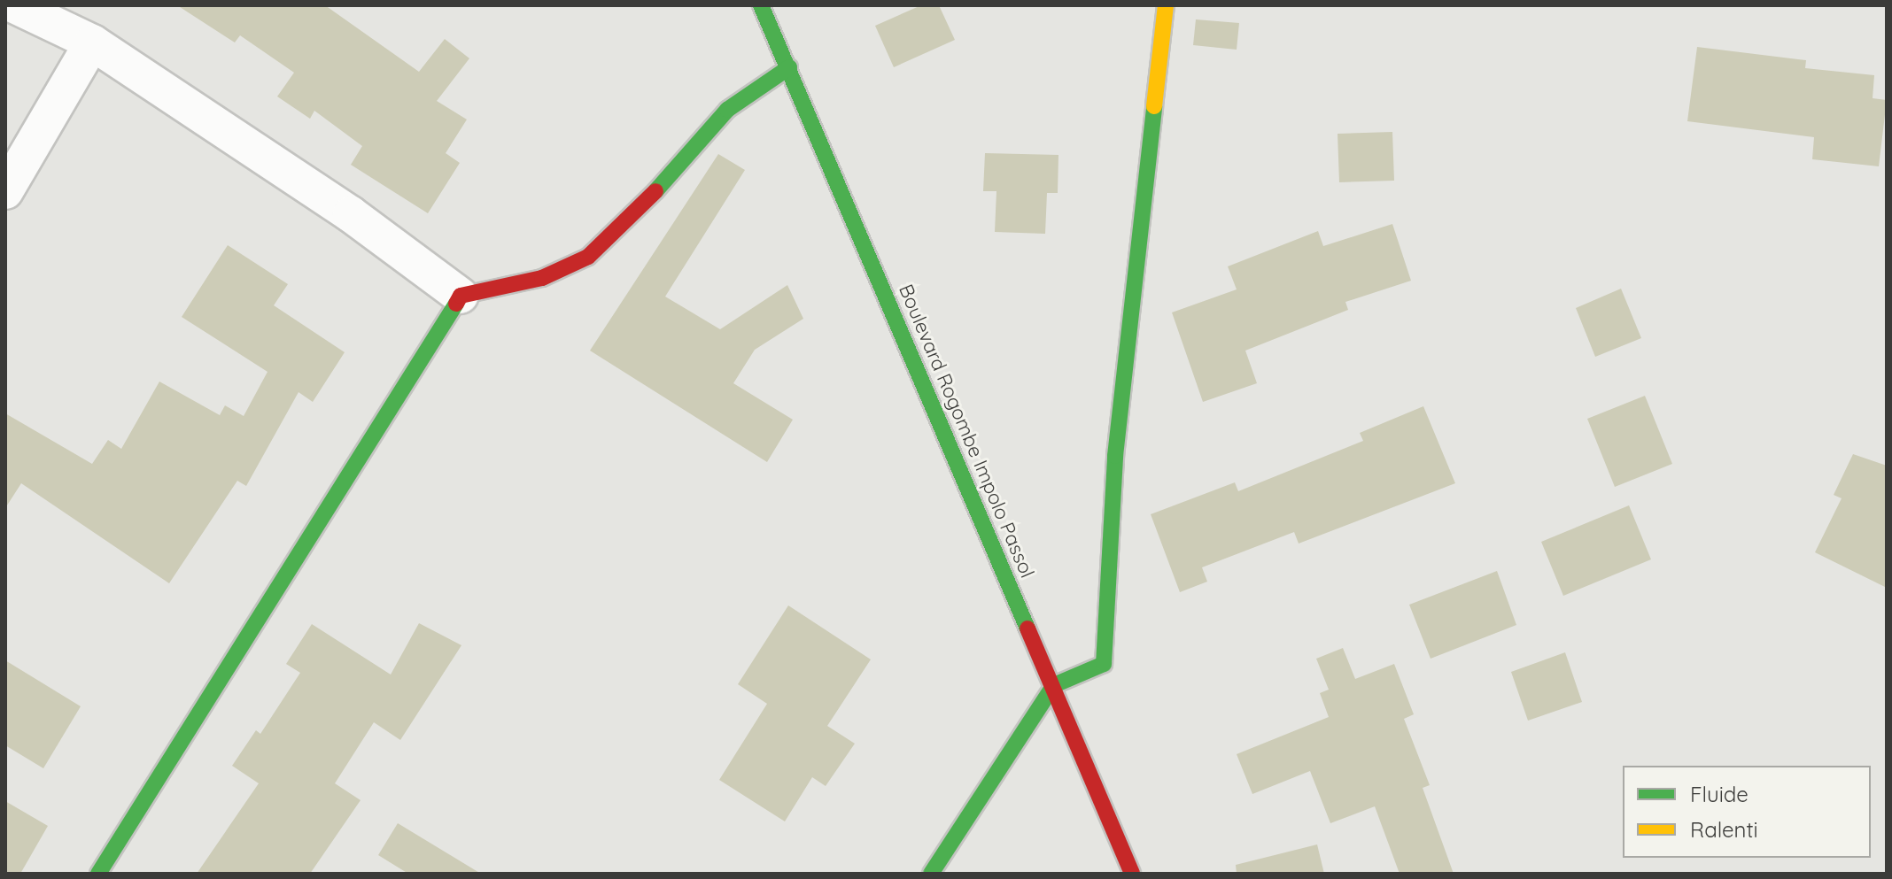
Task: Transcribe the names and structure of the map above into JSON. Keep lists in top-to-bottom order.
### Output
{
  "streets": {
    "street": ["Boulevard Rogombe Impolo Passol"]
  },
  "legend": ["Fluide", "Ralenti"]
}
